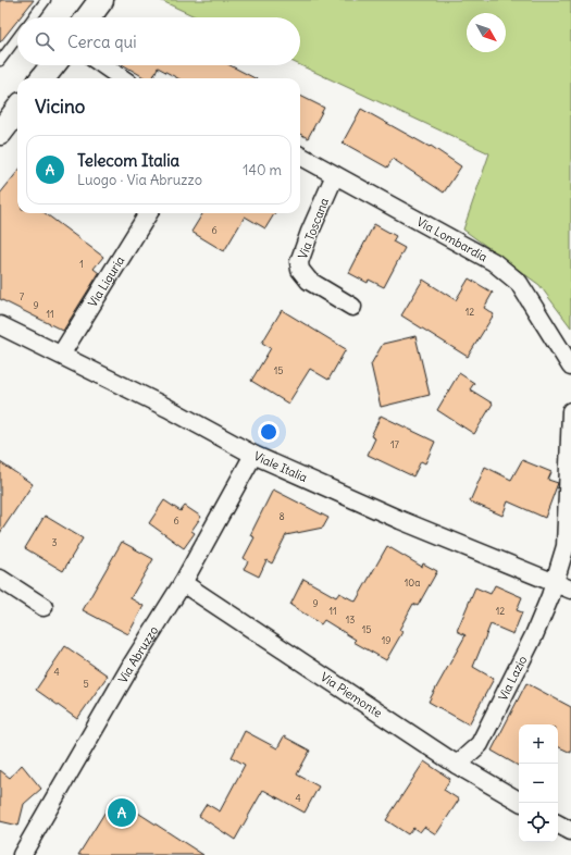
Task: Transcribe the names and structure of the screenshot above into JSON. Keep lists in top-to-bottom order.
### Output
{
  "streets": {
    "street": [
      "Via Toscana",
      "Via Lombardia",
      "Via Liguria",
      "Viale Italia",
      "Via Abruzzo",
      "Via Lazio",
      "Via Piemonte"
    ]
  },
  "crossings": [
    ["Via Toscana", "Via Lombardia"],
    ["Via Liguria", "Viale Italia"],
    ["Viale Italia", "Via Abruzzo"],
    ["Viale Italia", "Via Lazio"],
    ["Via Abruzzo", "Via Piemonte"],
    ["Via Lazio", "Via Piemonte"]
  ],
  "house_numbers": [
    "6",
    "1",
    "7",
    "9",
    "12",
    "11",
    "15",
    "17",
    "8",
    "6",
    "3",
    "10a",
    "9",
    "11",
    "12",
    "13",
    "15",
    "19",
    "4",
    "5",
    "4"
  ],
  "north": "bottom right",
  "page": {
    "search": "Cerca qui",
    "heading": "Vicino",
    "list": [
      {
        "mark": "A",
        "name": "Telecom Italia",
        "note": "Luogo · Via Abruzzo",
        "value": "140 m"
      }
    ],
    "map_buttons": ["+", "−"],
    "pins": "A"
  }
}
